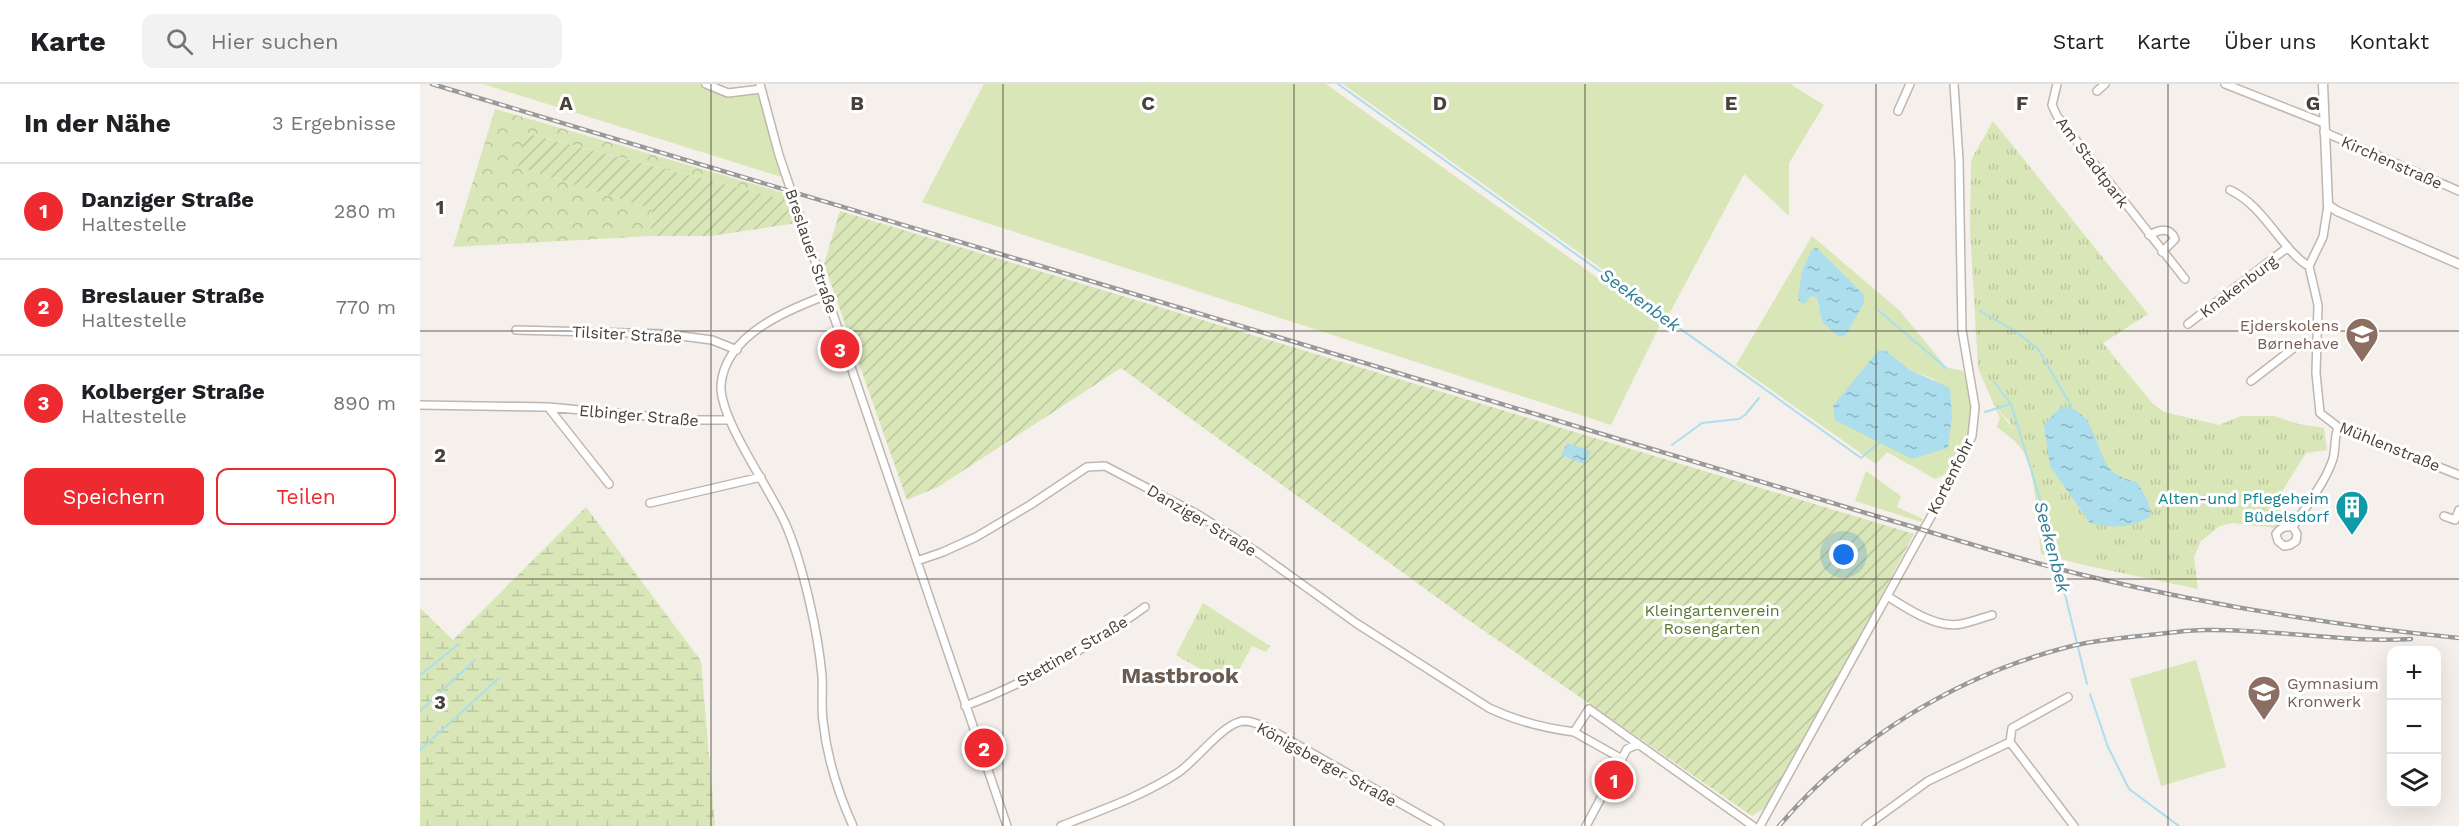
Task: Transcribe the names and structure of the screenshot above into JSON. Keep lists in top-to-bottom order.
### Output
{
  "streets": {
    "street": [
      "Am Stadtpark",
      "Kirchenstraße",
      "Breslauer Straße",
      "Knakenburg",
      "Tilsiter Straße",
      "Elbinger Straße",
      "Mühlenstraße",
      "Kortenfohr",
      "Danziger Straße",
      "Stettiner Straße",
      "Königsberger Straße"
    ]
  },
  "crossings": [
    ["Breslauer Straße", "Danziger Straße"],
    ["Breslauer Straße", "Stettiner Straße"]
  ],
  "districts": ["Mastbrook"],
  "water": ["Seekenbek"],
  "parks": ["Kleingartenverein Rosengarten"],
  "places": {
    "school or university": ["Ejderskolens Børnehave", "Gymnasium Kronwerk"],
    "building": ["Alten-und Pflegeheim Büdelsdorf"]
  },
  "page": {
    "header": "Karte",
    "search": "Hier suchen",
    "nav": [
      "Start",
      "Karte",
      "Über uns",
      "Kontakt"
    ],
    "heading": ["In der Nähe", "3 Ergebnisse"],
    "list": [
      {
        "mark": "1",
        "name": "Danziger Straße",
        "note": "Haltestelle",
        "value": "280 m"
      },
      {
        "mark": "2",
        "name": "Breslauer Straße",
        "note": "Haltestelle",
        "value": "770 m"
      },
      {
        "mark": "3",
        "name": "Kolberger Straße",
        "note": "Haltestelle",
        "value": "890 m"
      }
    ],
    "pins": ["3", "2", "1"],
    "buttons": ["Speichern", "Teilen"],
    "map_buttons": ["+", "−"]
  },
  "grid": {
    "columns": [
      "A",
      "B",
      "C",
      "D",
      "E",
      "F",
      "G"
    ],
    "rows": ["1", "2", "3"]
  }
}
